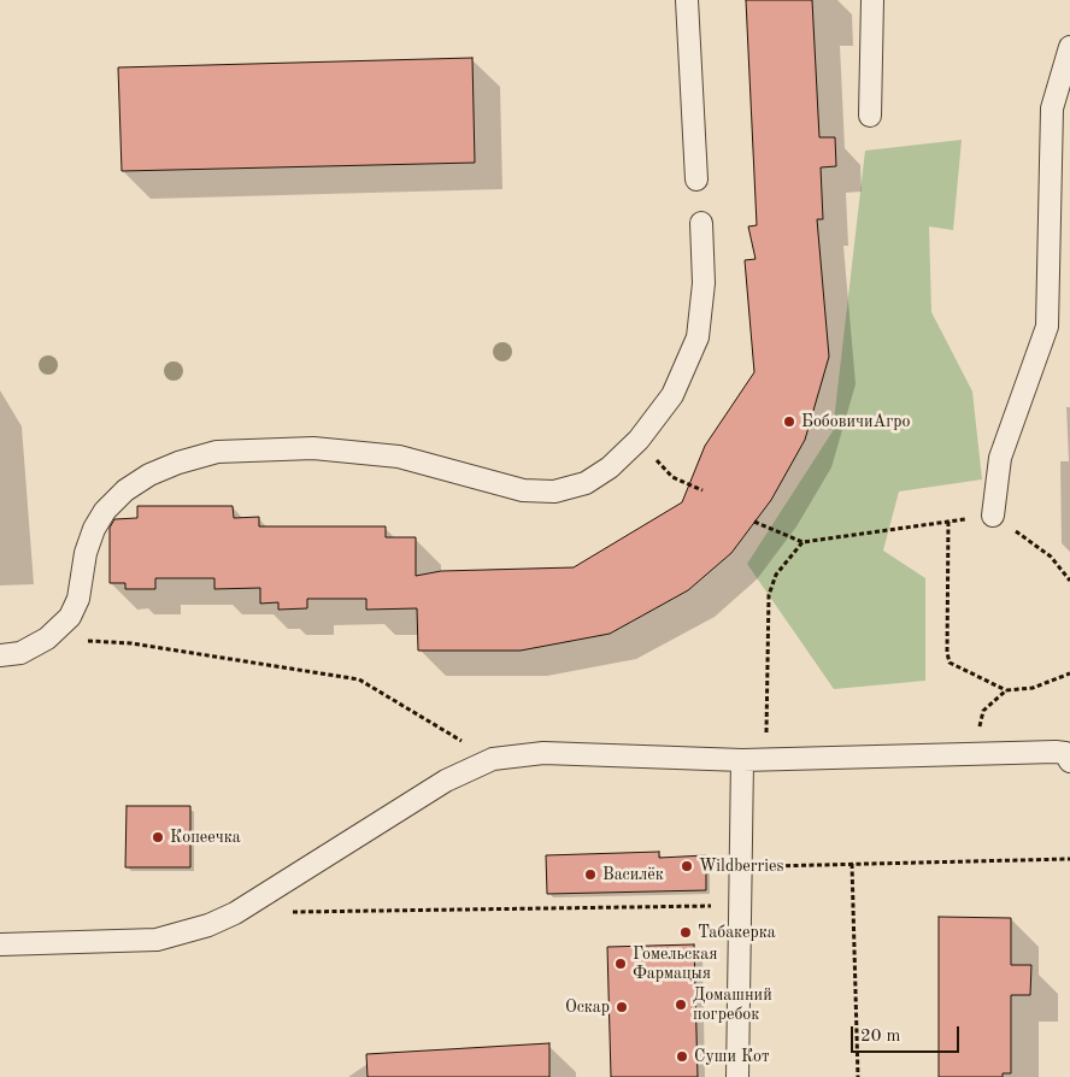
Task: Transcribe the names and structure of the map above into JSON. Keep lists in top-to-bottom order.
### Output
{
  "places": [
    "БобовичиАгро",
    "Копеечка",
    "Wildberries",
    "Василёк",
    "Табакерка",
    "Гомельская Фармацыя",
    "Домашний погребок",
    "Оскар",
    "Суши Кот"
  ],
  "scale_bar": "20 m"
}
